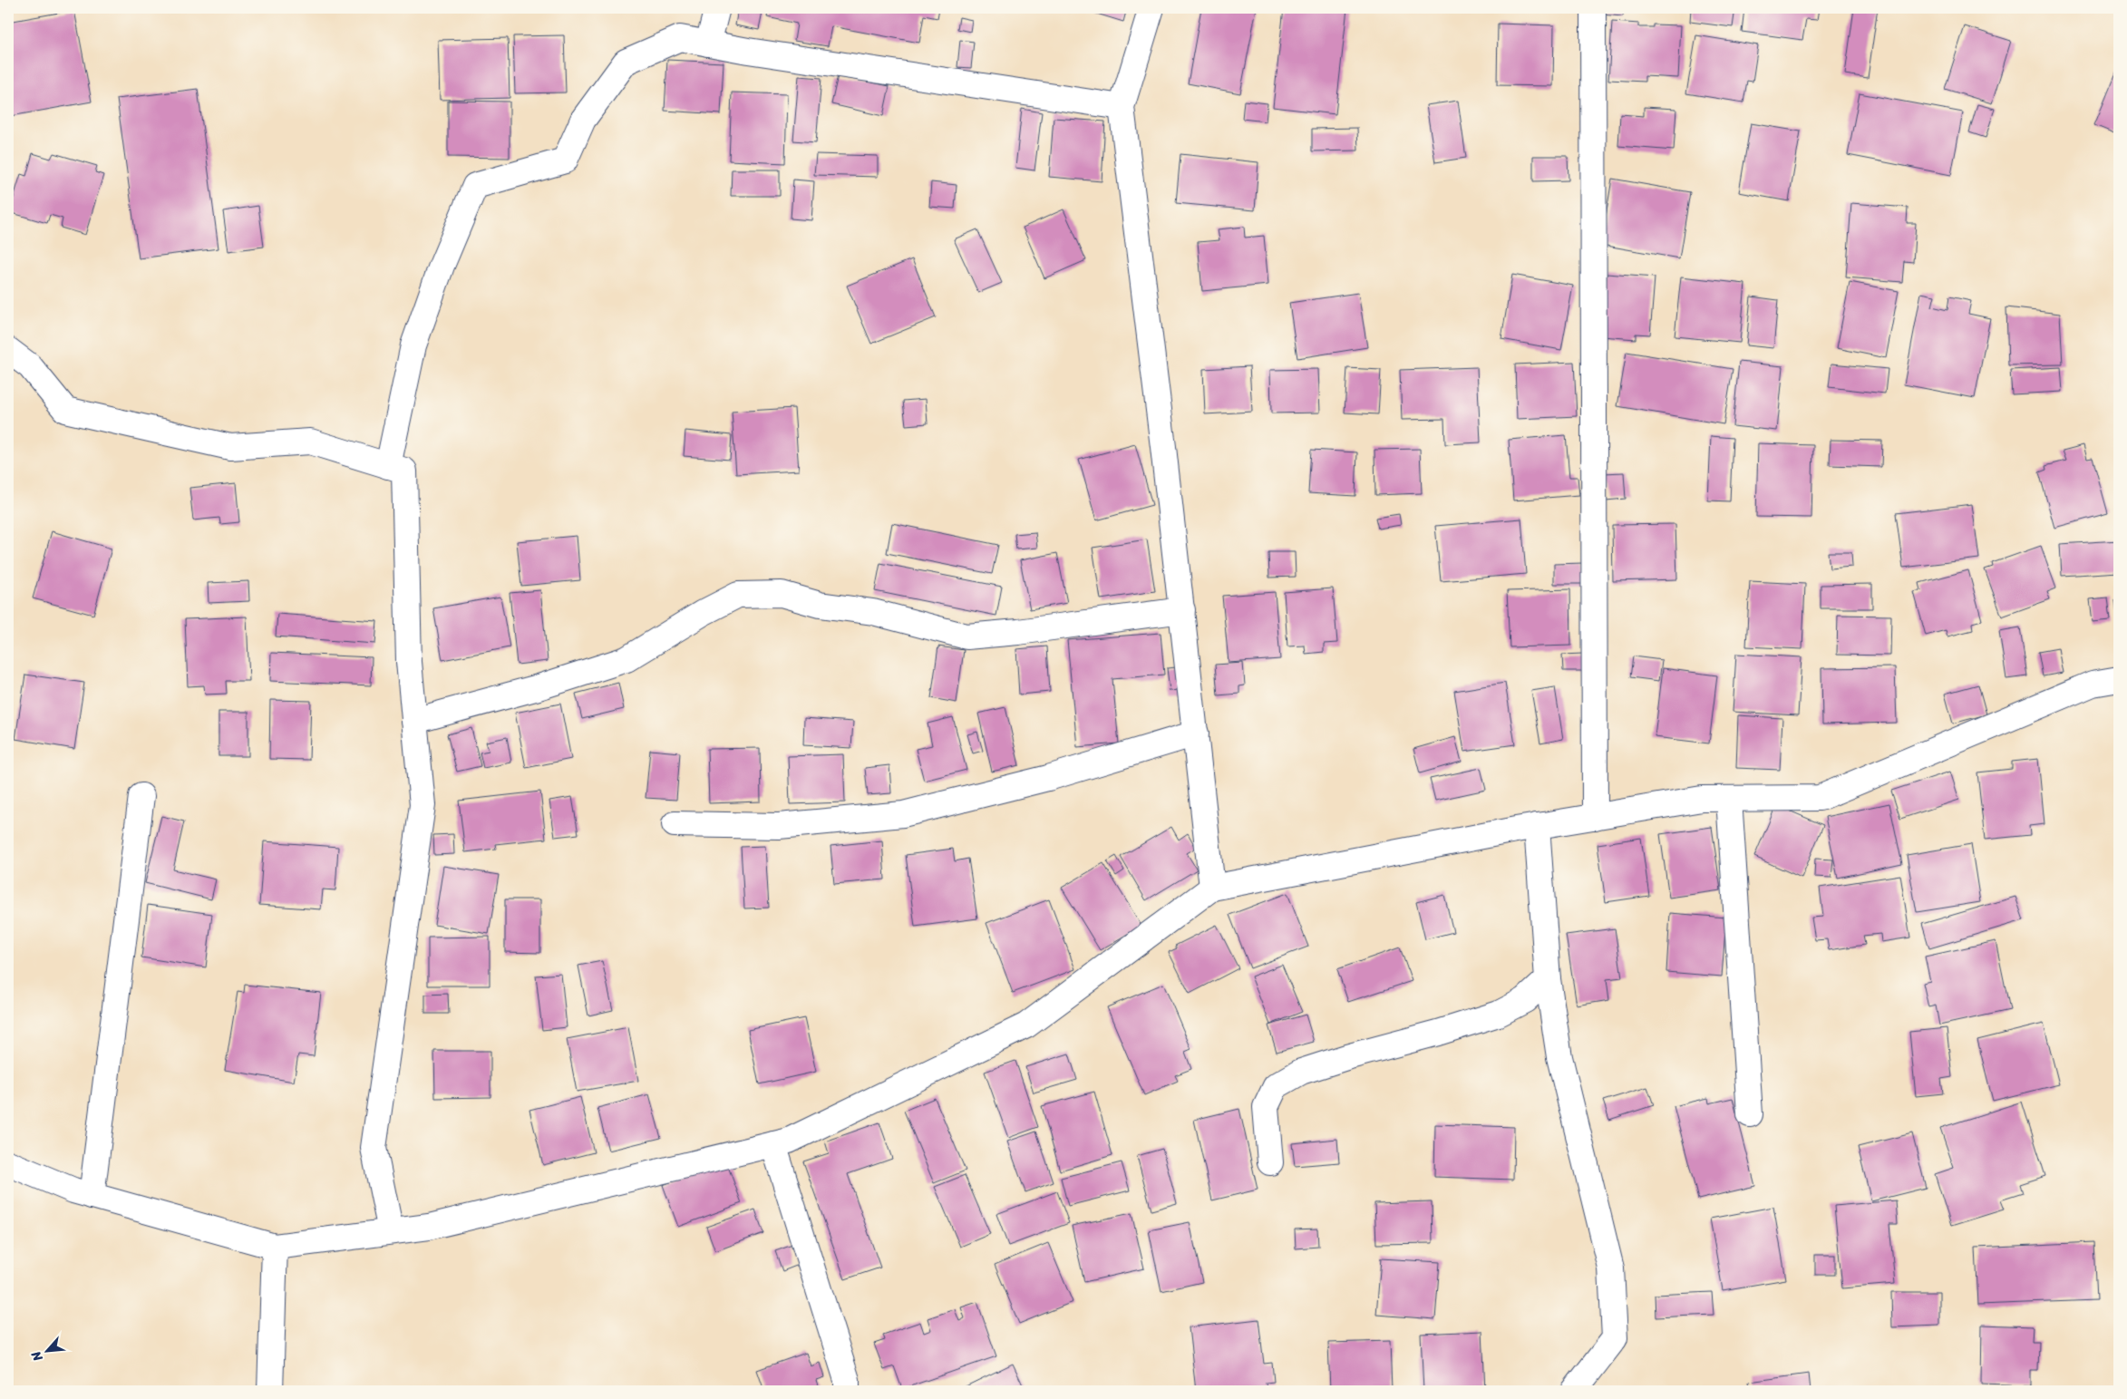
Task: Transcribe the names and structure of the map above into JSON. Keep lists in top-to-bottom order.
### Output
{
  "north": "bottom left"
}
